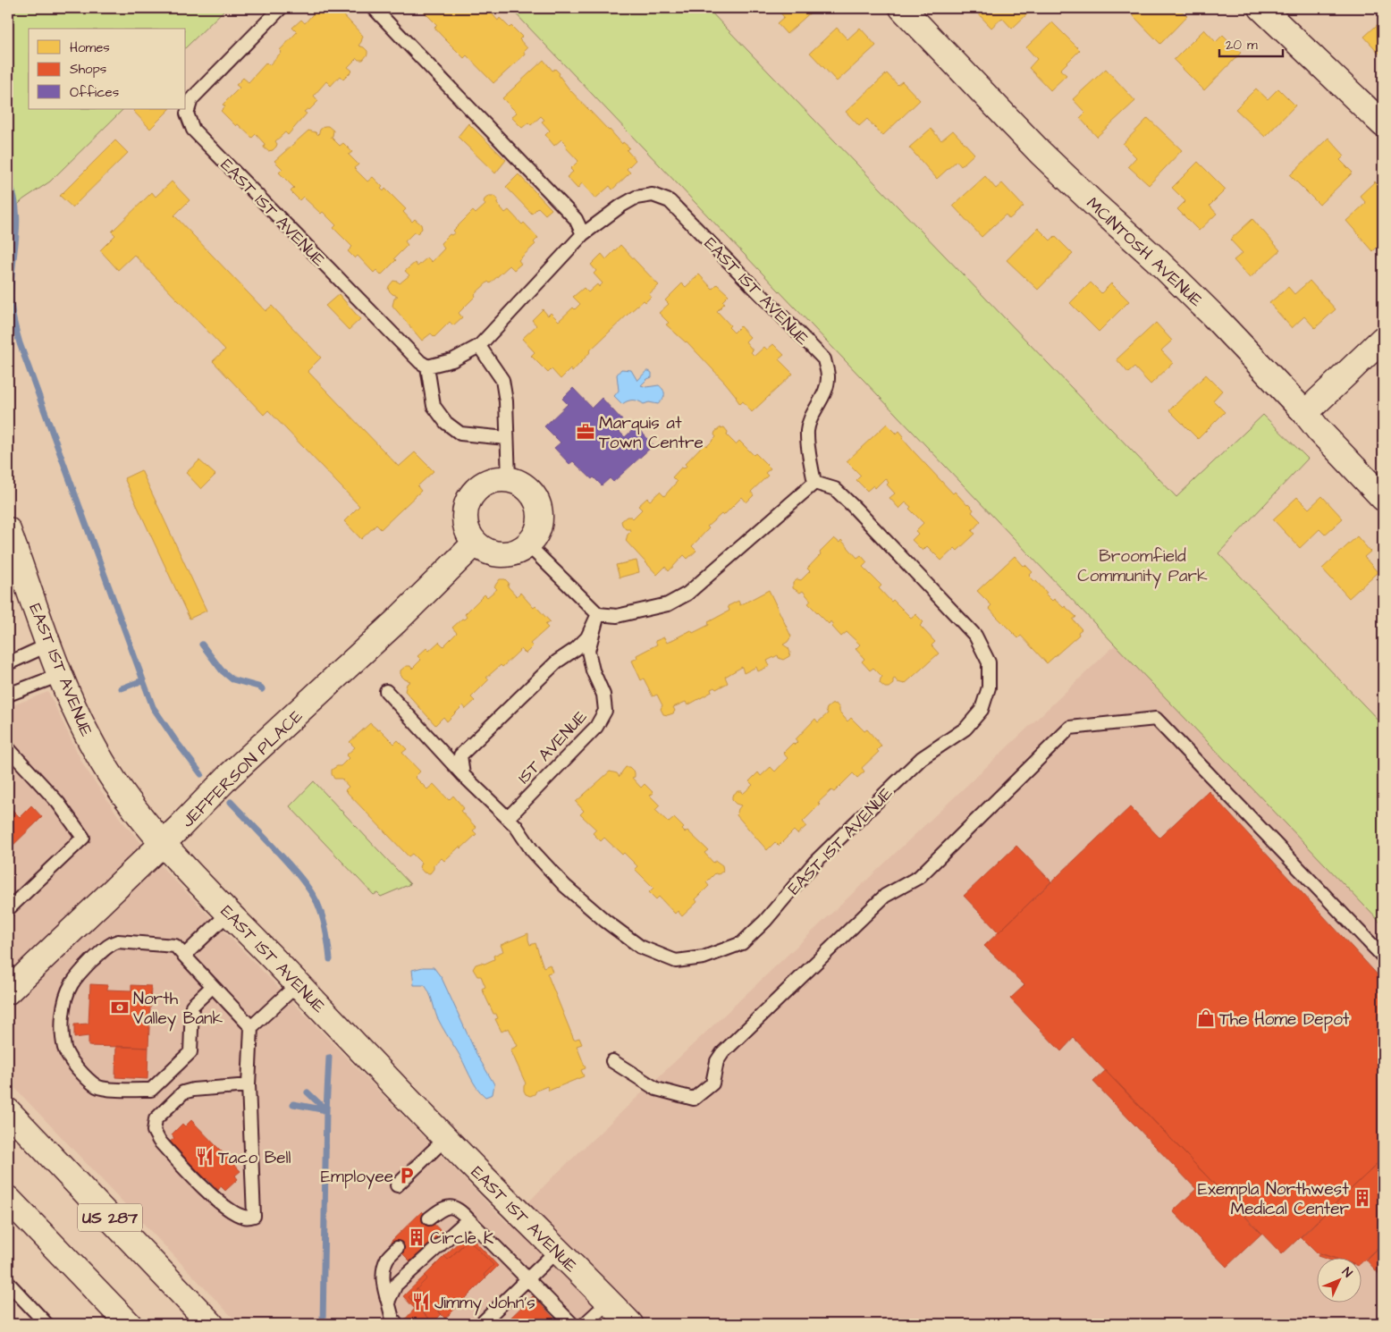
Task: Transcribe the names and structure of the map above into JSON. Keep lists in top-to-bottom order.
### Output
{
  "streets": {
    "street": [
      "EAST 1ST AVENUE",
      "MCINTOSH AVENUE",
      "JEFFERSON PLACE",
      "US 287"
    ],
    "lane": ["1ST AVENUE"]
  },
  "crossings": [
    ["EAST 1ST AVENUE", "1ST AVENUE"],
    ["EAST 1ST AVENUE", "JEFFERSON PLACE"]
  ],
  "parks": ["Broomfield Community Park"],
  "places": {
    "office": ["Marquis at Town Centre"],
    "bank": ["North Valley Bank"],
    "shop": ["The Home Depot"],
    "restaurant": ["Taco Bell", "Jimmy John's"],
    "parking": ["Employee"],
    "building": ["Exempla Northwest Medical Center", "Circle K"]
  },
  "legend": ["Homes", "Shops", "Offices"],
  "scale_bar": "20 m",
  "north": "top right"
}
